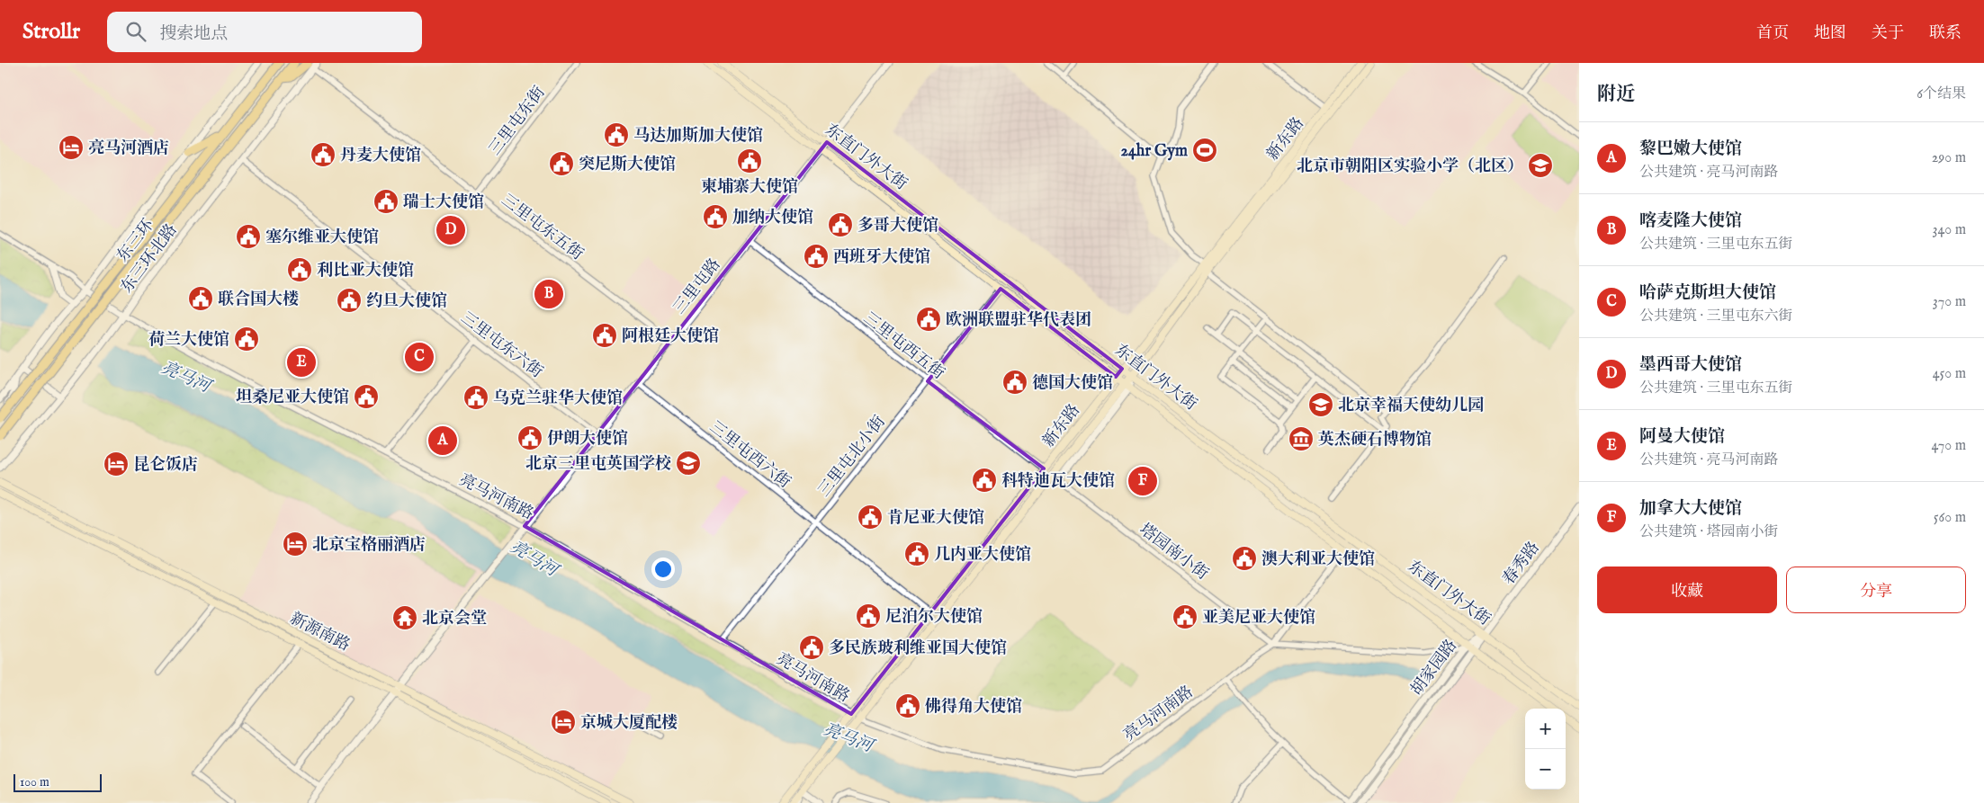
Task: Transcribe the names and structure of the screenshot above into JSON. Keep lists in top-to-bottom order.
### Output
{
  "streets": {
    "highway": ["东三环"],
    "main road": ["新东路", "东直门外大街", "新源南路"],
    "street": [
      "三里屯东街",
      "三里屯东五街",
      "东三环北路",
      "三里屯路",
      "三里屯东六街",
      "三里屯西五街",
      "三里屯西六街",
      "三里屯北小街",
      "亮马河南路",
      "塔园南小街",
      "春秀路",
      "胡家园路"
    ]
  },
  "crossings": [
    ["三里屯东街", "三里屯东五街"],
    ["新东路", "东直门外大街"],
    ["新东路", "三里屯西五街"],
    ["新东路", "三里屯西六街"],
    ["新东路", "亮马河南路"],
    ["新东路", "塔园南小街"],
    ["东直门外大街", "三里屯路"],
    ["东直门外大街", "三里屯北小街"],
    ["东直门外大街", "亮马河南路"],
    ["东直门外大街", "春秀路"],
    ["东直门外大街", "胡家园路"],
    ["三里屯东五街", "东三环北路"],
    ["三里屯东五街", "三里屯路"],
    ["东三环北路", "三里屯东六街"],
    ["东三环北路", "亮马河南路"],
    ["三里屯路", "三里屯东六街"],
    ["三里屯路", "三里屯西五街"],
    ["三里屯路", "三里屯西六街"],
    ["三里屯路", "亮马河南路"],
    ["三里屯路", "新源南路"],
    ["三里屯西五街", "三里屯北小街"],
    ["三里屯西六街", "三里屯北小街"],
    ["三里屯北小街", "亮马河南路"],
    ["亮马河南路", "塔园南小街"],
    ["春秀路", "胡家园路"]
  ],
  "water": ["亮马河"],
  "places": {
    "public building": [
      "马达加斯加大使馆",
      "丹麦大使馆",
      "柬埔寨大使馆",
      "突尼斯大使馆",
      "瑞士大使馆",
      "加纳大使馆",
      "多哥大使馆",
      "塞尔维亚大使馆",
      "西班牙大使馆",
      "利比亚大使馆",
      "联合国大楼",
      "约旦大使馆",
      "欧洲联盟驻华代表团",
      "阿根廷大使馆",
      "荷兰大使馆",
      "德国大使馆",
      "坦桑尼亚大使馆",
      "乌克兰驻华大使馆",
      "伊朗大使馆",
      "科特迪瓦大使馆",
      "肯尼亚大使馆",
      "几内亚大使馆",
      "澳大利亚大使馆",
      "尼泊尔大使馆",
      "亚美尼亚大使馆",
      "多民族玻利维亚国大使馆",
      "佛得角大使馆"
    ],
    "hotel": [
      "亮马河酒店",
      "昆仑饭店",
      "北京宝格丽酒店",
      "京城大厦配楼"
    ],
    "sports": ["24hr Gym"],
    "school or university": ["北京市朝阳区实验小学（北区）", "北京幸福天使幼儿园", "北京三里屯英国学校"],
    "museum": ["英杰硬石博物馆"],
    "temple": ["北京会堂"]
  },
  "scale_bar": "100 m",
  "page": {
    "header": "Strollr",
    "search": "搜索地点",
    "nav": [
      "首页",
      "地图",
      "关于",
      "联系"
    ],
    "heading": ["附近", "6个结果"],
    "list": [
      {
        "mark": "A",
        "name": "黎巴嫩大使馆",
        "note": "公共建筑 · 亮马河南路",
        "value": "290 m"
      },
      {
        "mark": "B",
        "name": "喀麦隆大使馆",
        "note": "公共建筑 · 三里屯东五街",
        "value": "340 m"
      },
      {
        "mark": "C",
        "name": "哈萨克斯坦大使馆",
        "note": "公共建筑 · 三里屯东六街",
        "value": "370 m"
      },
      {
        "mark": "D",
        "name": "墨西哥大使馆",
        "note": "公共建筑 · 三里屯东五街",
        "value": "450 m"
      },
      {
        "mark": "E",
        "name": "阿曼大使馆",
        "note": "公共建筑 · 亮马河南路",
        "value": "470 m"
      },
      {
        "mark": "F",
        "name": "加拿大大使馆",
        "note": "公共建筑 · 塔园南小街",
        "value": "560 m"
      }
    ],
    "pins": [
      "D",
      "B",
      "C",
      "E",
      "A",
      "F"
    ],
    "buttons": ["收藏", "分享"],
    "map_buttons": ["+", "−"],
    "scale": "100 m"
  }
}
